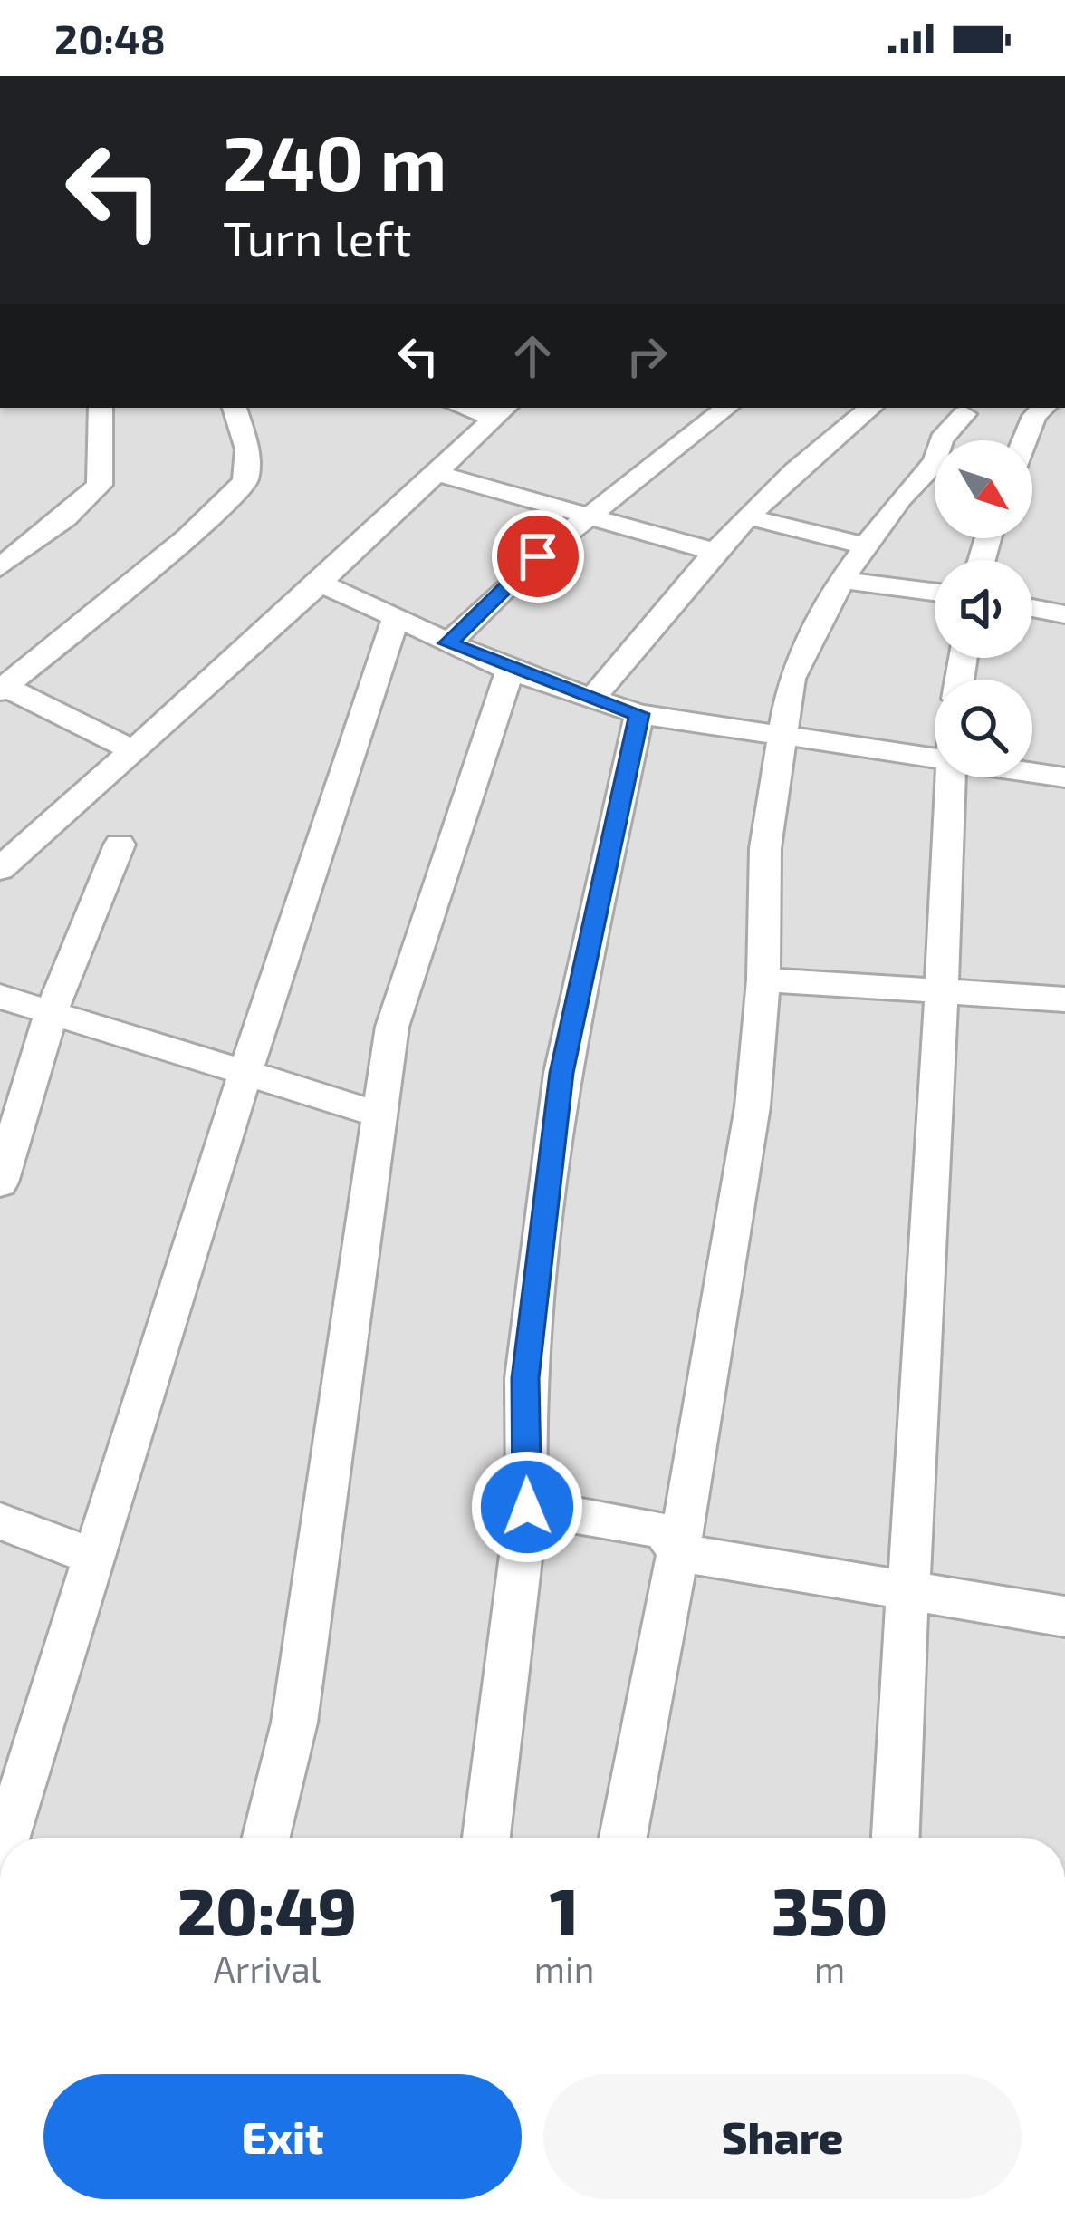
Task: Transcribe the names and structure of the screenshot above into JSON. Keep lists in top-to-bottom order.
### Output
{
  "north": "bottom right",
  "page": {
    "status": "20:48",
    "turn": ["240 m", "Turn left"],
    "eta": [
      "20:49",
      "Arrival",
      "1",
      "min",
      "350",
      "m"
    ],
    "buttons": ["Exit", "Share"]
  }
}
